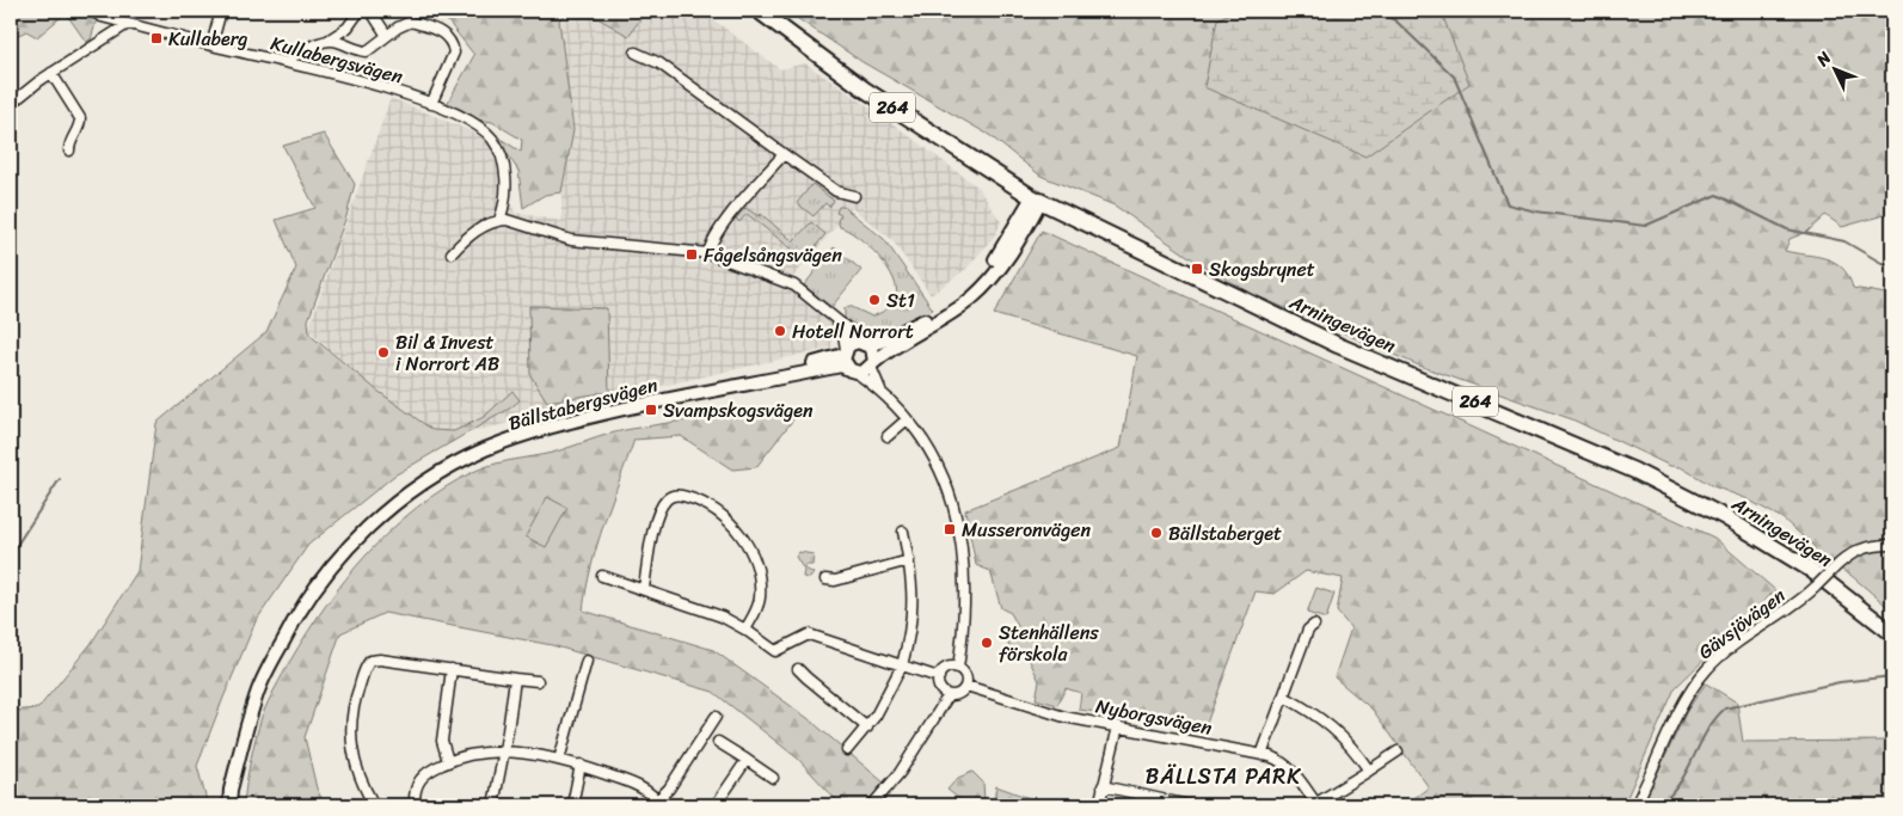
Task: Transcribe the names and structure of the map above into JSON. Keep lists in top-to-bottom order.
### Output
{
  "streets": {
    "main road": ["264", "Arningevägen"],
    "street": [
      "Kullabergsvägen",
      "Bällstabergsvägen",
      "Gävsjövägen",
      "Nyborgsvägen"
    ]
  },
  "districts": ["BÄLLSTA PARK"],
  "places": {
    "transit": [
      "Kullaberg",
      "Fågelsångsvägen",
      "Skogsbrynet",
      "Svampskogsvägen",
      "Musseronvägen"
    ],
    "other": [
      "St1",
      "Hotell Norrort",
      "Bil & Invest i Norrort AB",
      "Bällstaberget",
      "Stenhällens förskola"
    ]
  },
  "north": "top left"
}
